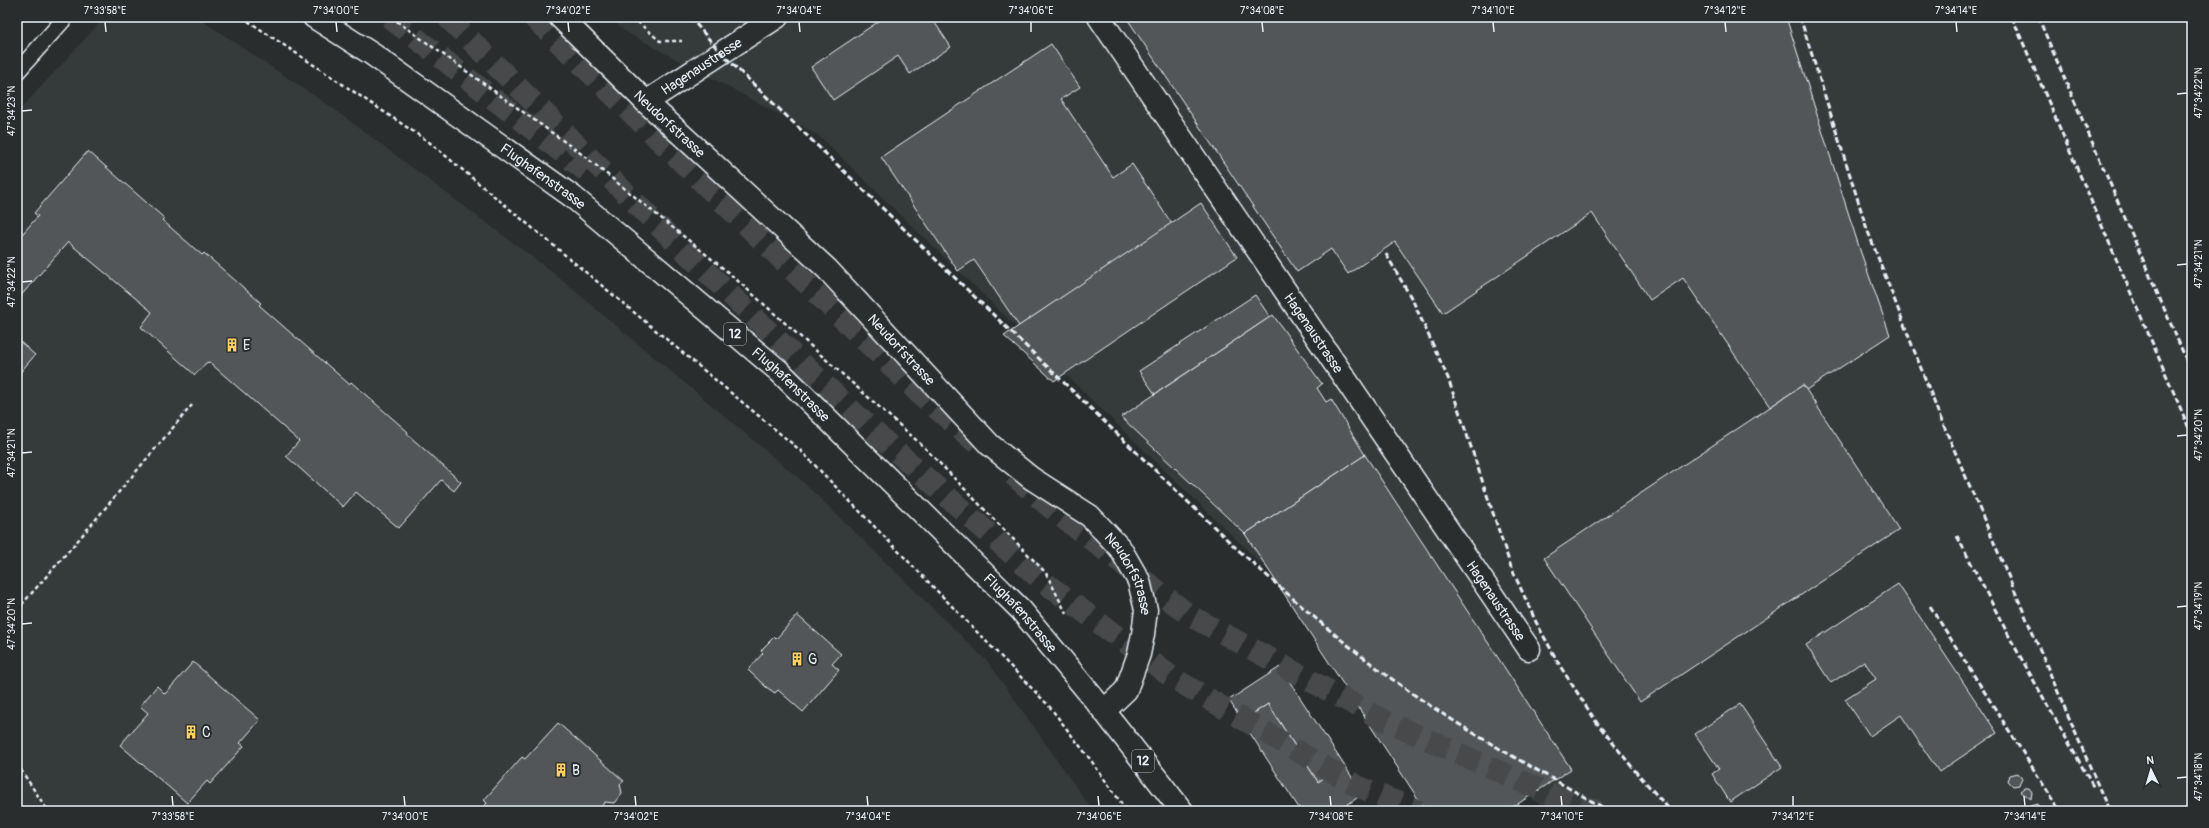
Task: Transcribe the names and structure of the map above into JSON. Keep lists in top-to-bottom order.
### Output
{
  "streets": {
    "street": [
      "Hagenaustrasse",
      "Neudorfstrasse",
      "Flughafenstrasse",
      "12"
    ]
  },
  "crossings": [
    ["Hagenaustrasse", "Neudorfstrasse"],
    ["Neudorfstrasse", "Flughafenstrasse"]
  ],
  "places": {
    "building": [
      "E",
      "G",
      "C",
      "B"
    ]
  },
  "north": "top",
  "coordinates": [
    "7°33'58\"E",
    "7°34'00\"E",
    "7°34'02\"E",
    "7°34'04\"E",
    "7°34'06\"E",
    "7°34'08\"E",
    "7°34'10\"E",
    "7°34'12\"E",
    "7°34'14\"E",
    "47°34'22\"N",
    "47°34'23\"N",
    "47°34'21\"N",
    "47°34'20\"N",
    "47°34'19\"N",
    "47°34'18\"N"
  ]
}
